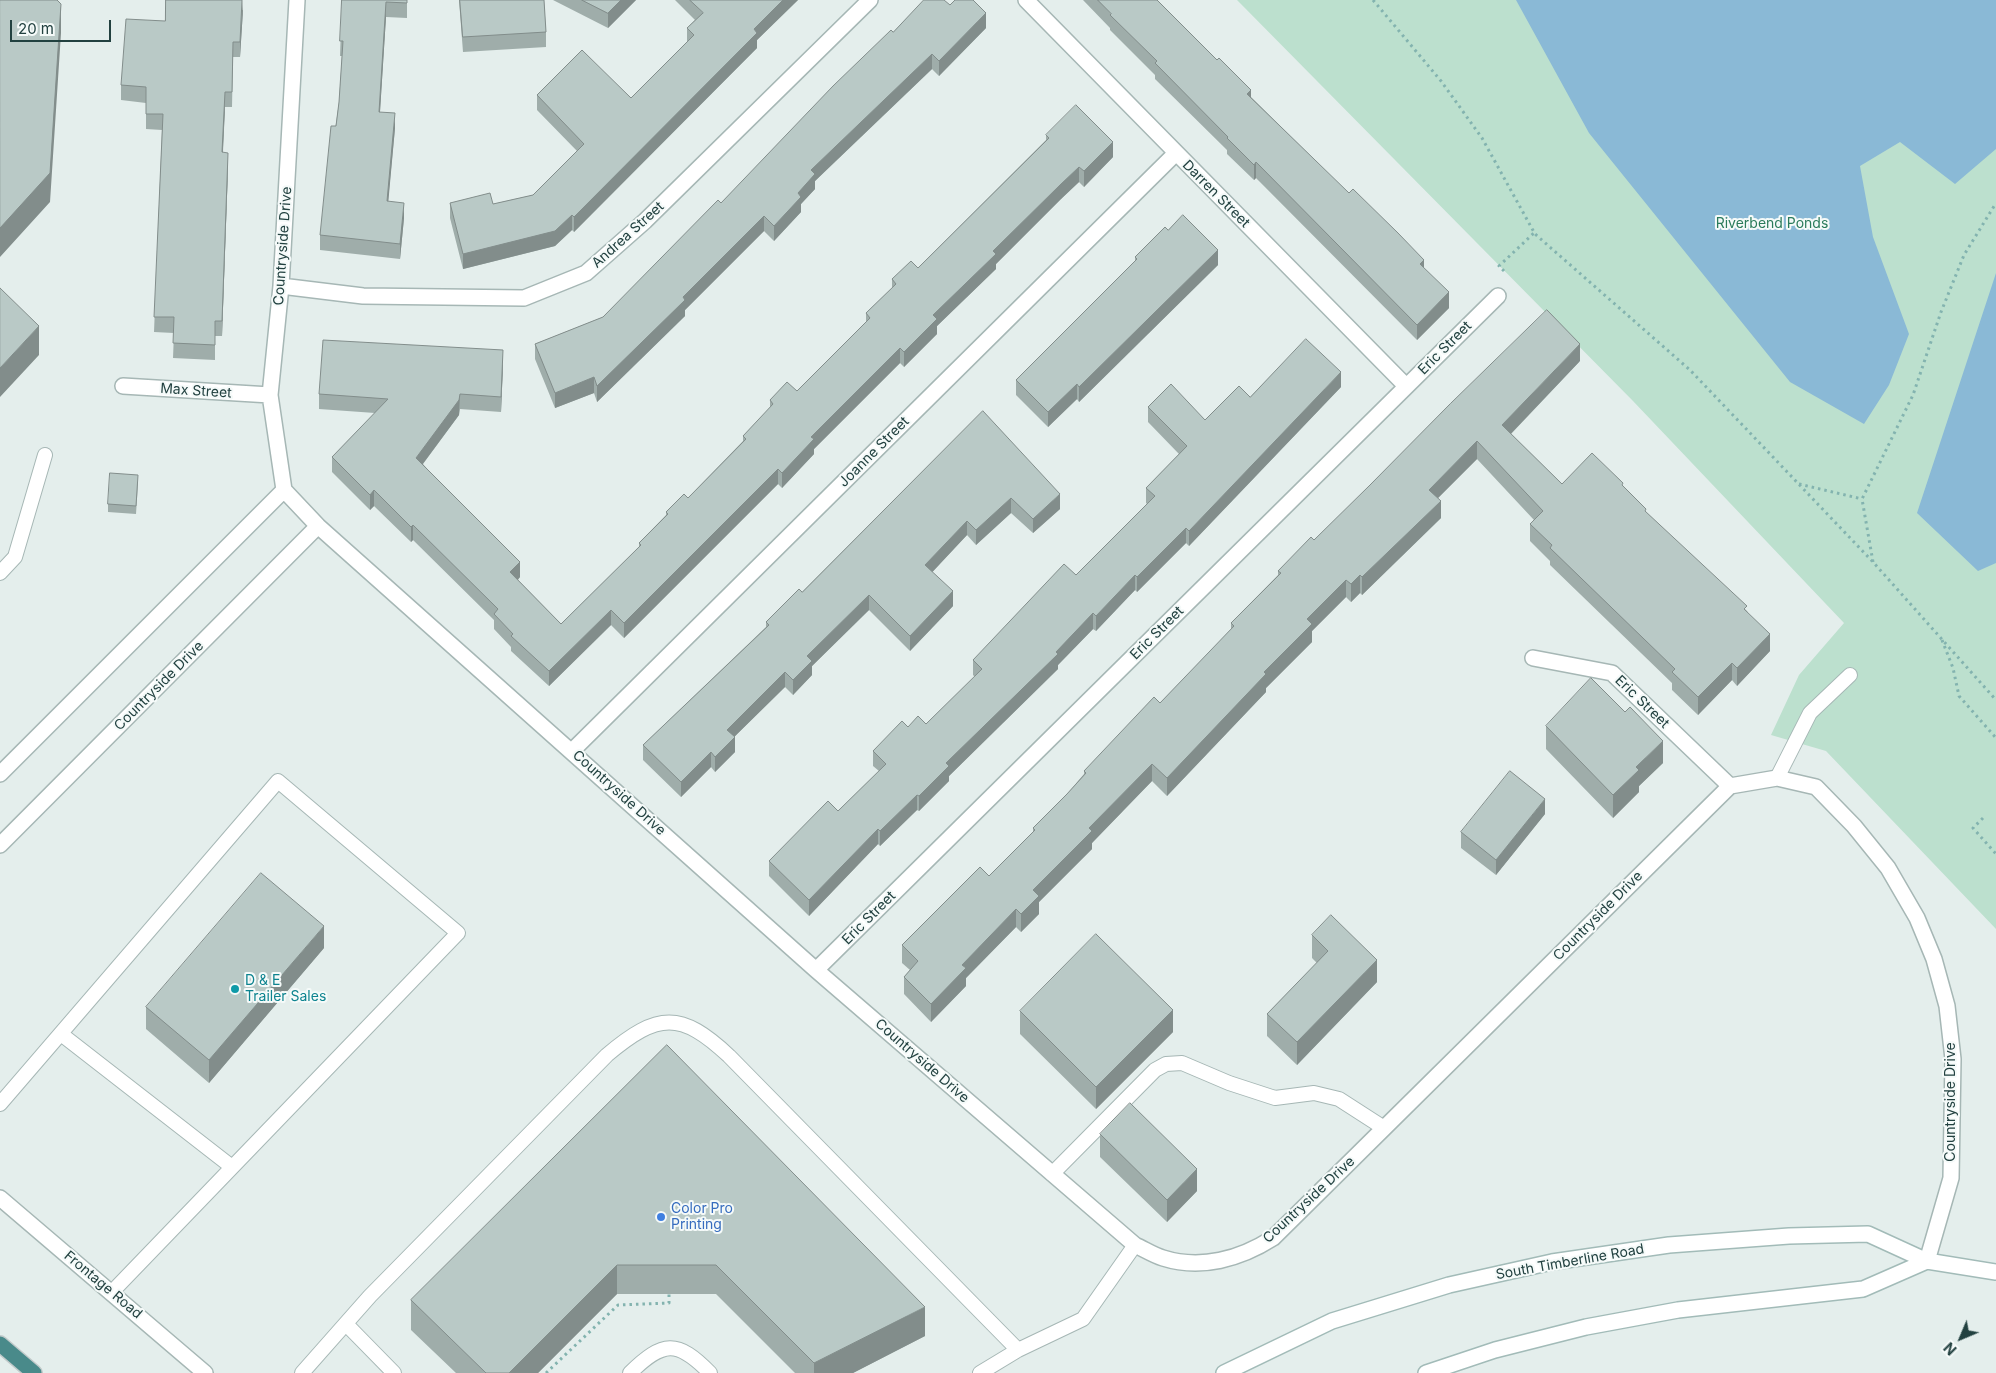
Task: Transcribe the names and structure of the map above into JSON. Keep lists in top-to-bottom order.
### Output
{
  "streets": {
    "street": [
      "Darren Street",
      "Andrea Street",
      "Countryside Drive",
      "Eric Street",
      "Max Street",
      "Joanne Street",
      "South Timberline Road",
      "Frontage Road"
    ]
  },
  "crossings": [
    ["Darren Street", "Eric Street"],
    ["Darren Street", "Joanne Street"],
    ["Andrea Street", "Countryside Drive"],
    ["Countryside Drive", "Eric Street"],
    ["Countryside Drive", "Max Street"],
    ["Countryside Drive", "Joanne Street"],
    ["Countryside Drive", "South Timberline Road"]
  ],
  "parks": ["Riverbend Ponds"],
  "places": ["D & E Trailer Sales", "Color Pro Printing"],
  "scale_bar": "20 m",
  "north": "bottom left"
}
